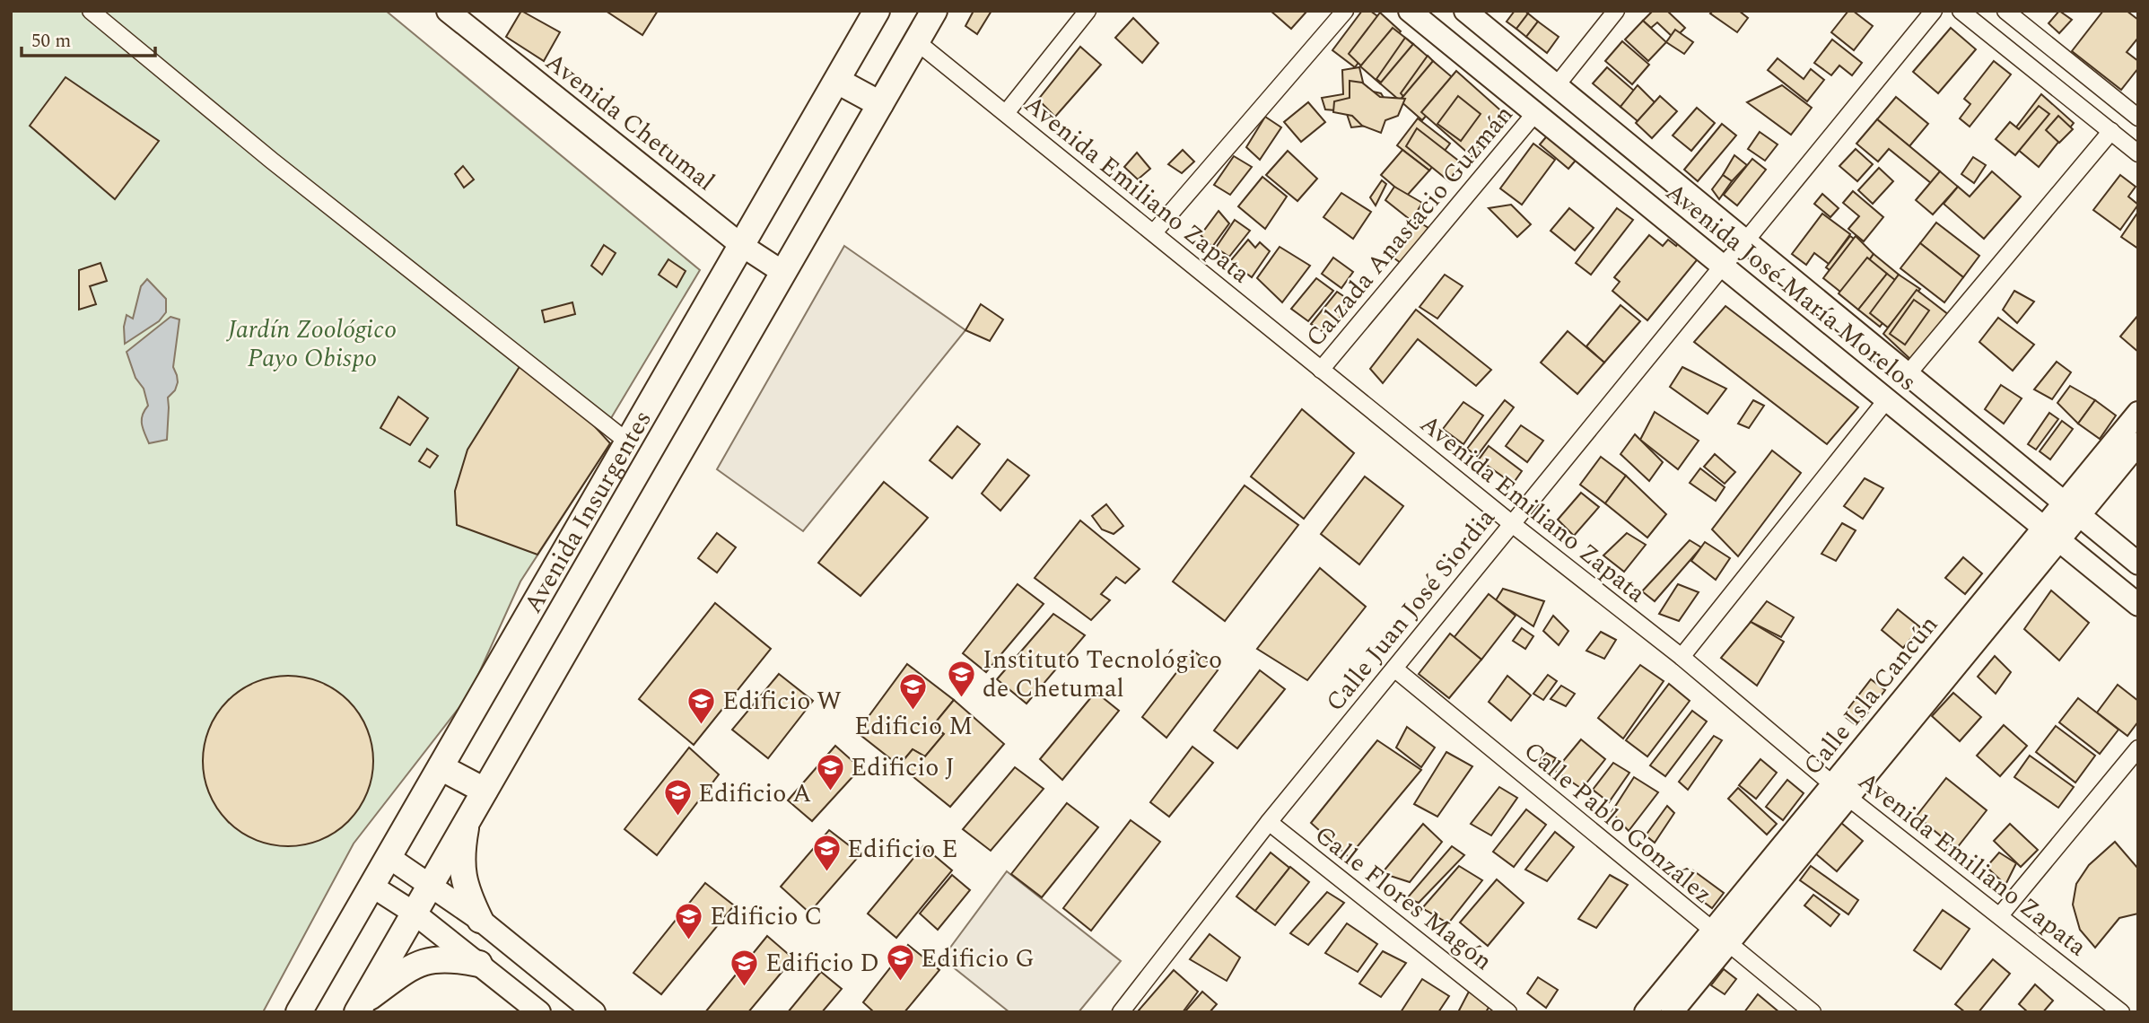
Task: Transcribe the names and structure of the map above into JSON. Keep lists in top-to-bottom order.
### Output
{
  "streets": {
    "main road": ["Avenida Insurgentes"],
    "street": [
      "Avenida Chetumal",
      "Avenida Emiliano Zapata",
      "Calzada Anastacio Guzmán",
      "Avenida José María Morelos",
      "Calle Juan José Siordia",
      "Calle Isla Cancún",
      "Calle Pablo González",
      "Calle Flores Magón"
    ]
  },
  "crossings": [
    ["Avenida Chetumal", "Avenida Insurgentes"],
    ["Avenida Emiliano Zapata", "Calzada Anastacio Guzmán"],
    ["Avenida Emiliano Zapata", "Avenida Insurgentes"],
    ["Avenida Emiliano Zapata", "Calle Juan José Siordia"],
    ["Avenida Emiliano Zapata", "Calle Isla Cancún"],
    ["Calzada Anastacio Guzmán", "Avenida José María Morelos"],
    ["Avenida José María Morelos", "Calle Juan José Siordia"],
    ["Avenida José María Morelos", "Calle Isla Cancún"],
    ["Calle Juan José Siordia", "Calle Pablo González"],
    ["Calle Juan José Siordia", "Calle Flores Magón"],
    ["Calle Isla Cancún", "Calle Pablo González"]
  ],
  "parks": ["Jardín Zoológico Payo Obispo"],
  "places": {
    "school or university": [
      "Instituto Tecnológico de Chetumal",
      "Edificio M",
      "Edificio W",
      "Edificio J",
      "Edificio A",
      "Edificio E",
      "Edificio C",
      "Edificio G",
      "Edificio D"
    ]
  },
  "scale_bar": "50 m"
}
